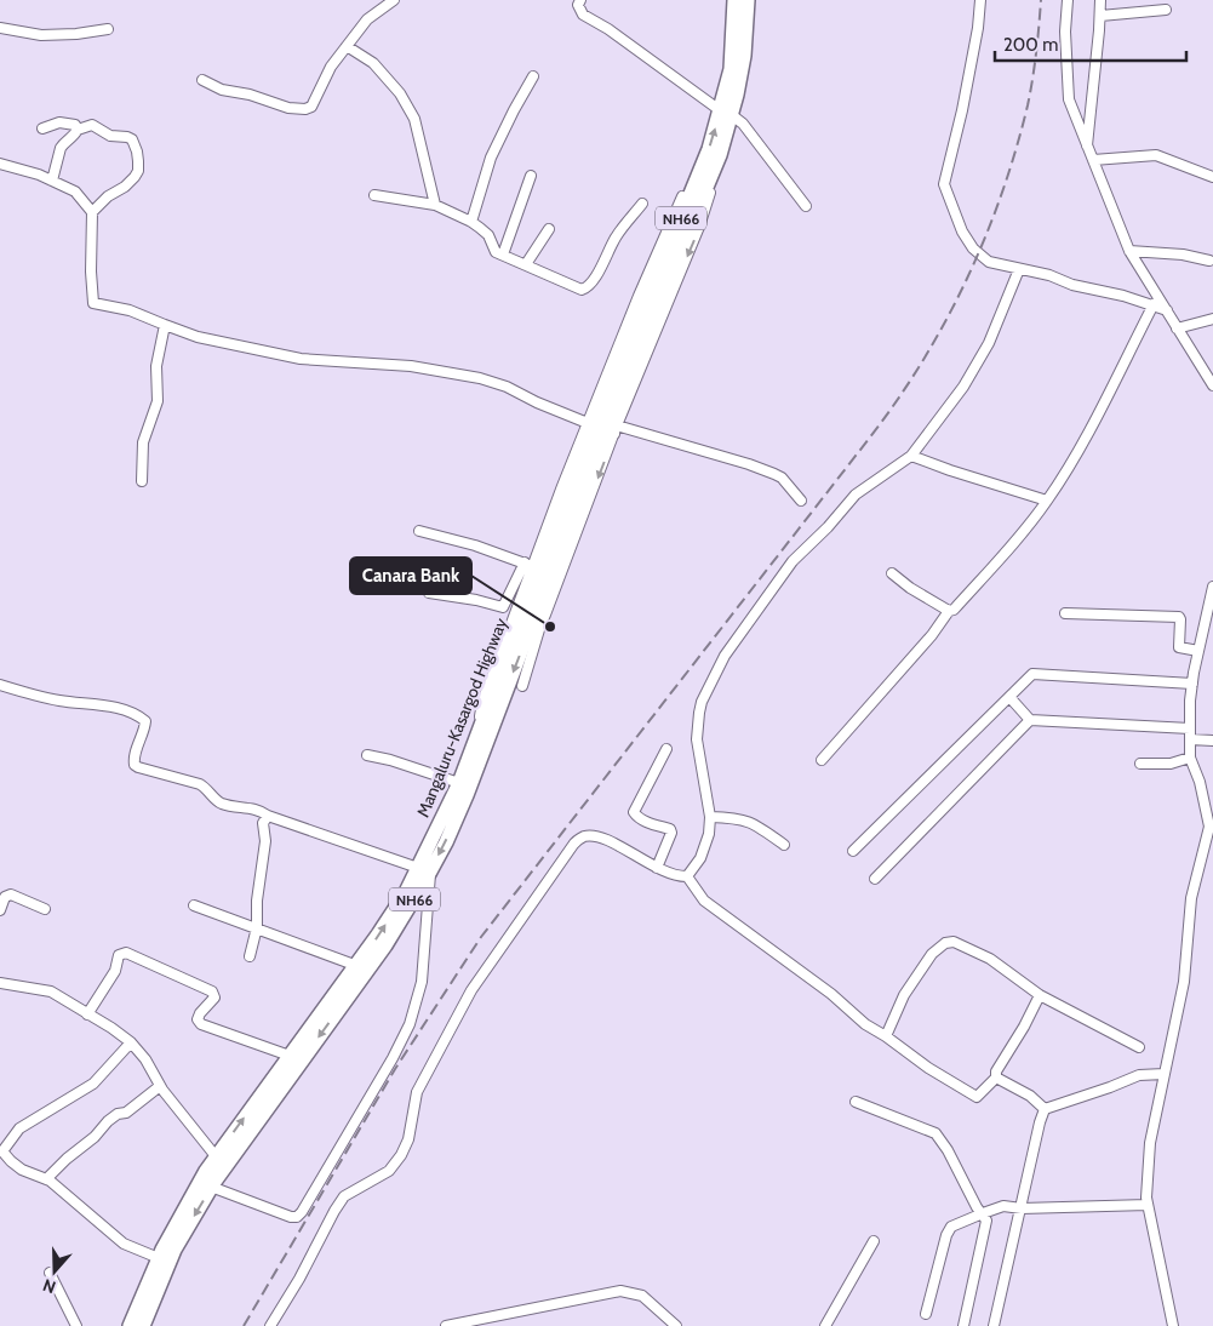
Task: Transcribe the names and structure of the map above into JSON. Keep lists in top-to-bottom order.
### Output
{
  "streets": {
    "highway": ["NH66", "Mangaluru-Kasargod Highway"]
  },
  "places": ["Canara Bank"],
  "scale_bar": "200 m",
  "north": "bottom"
}
